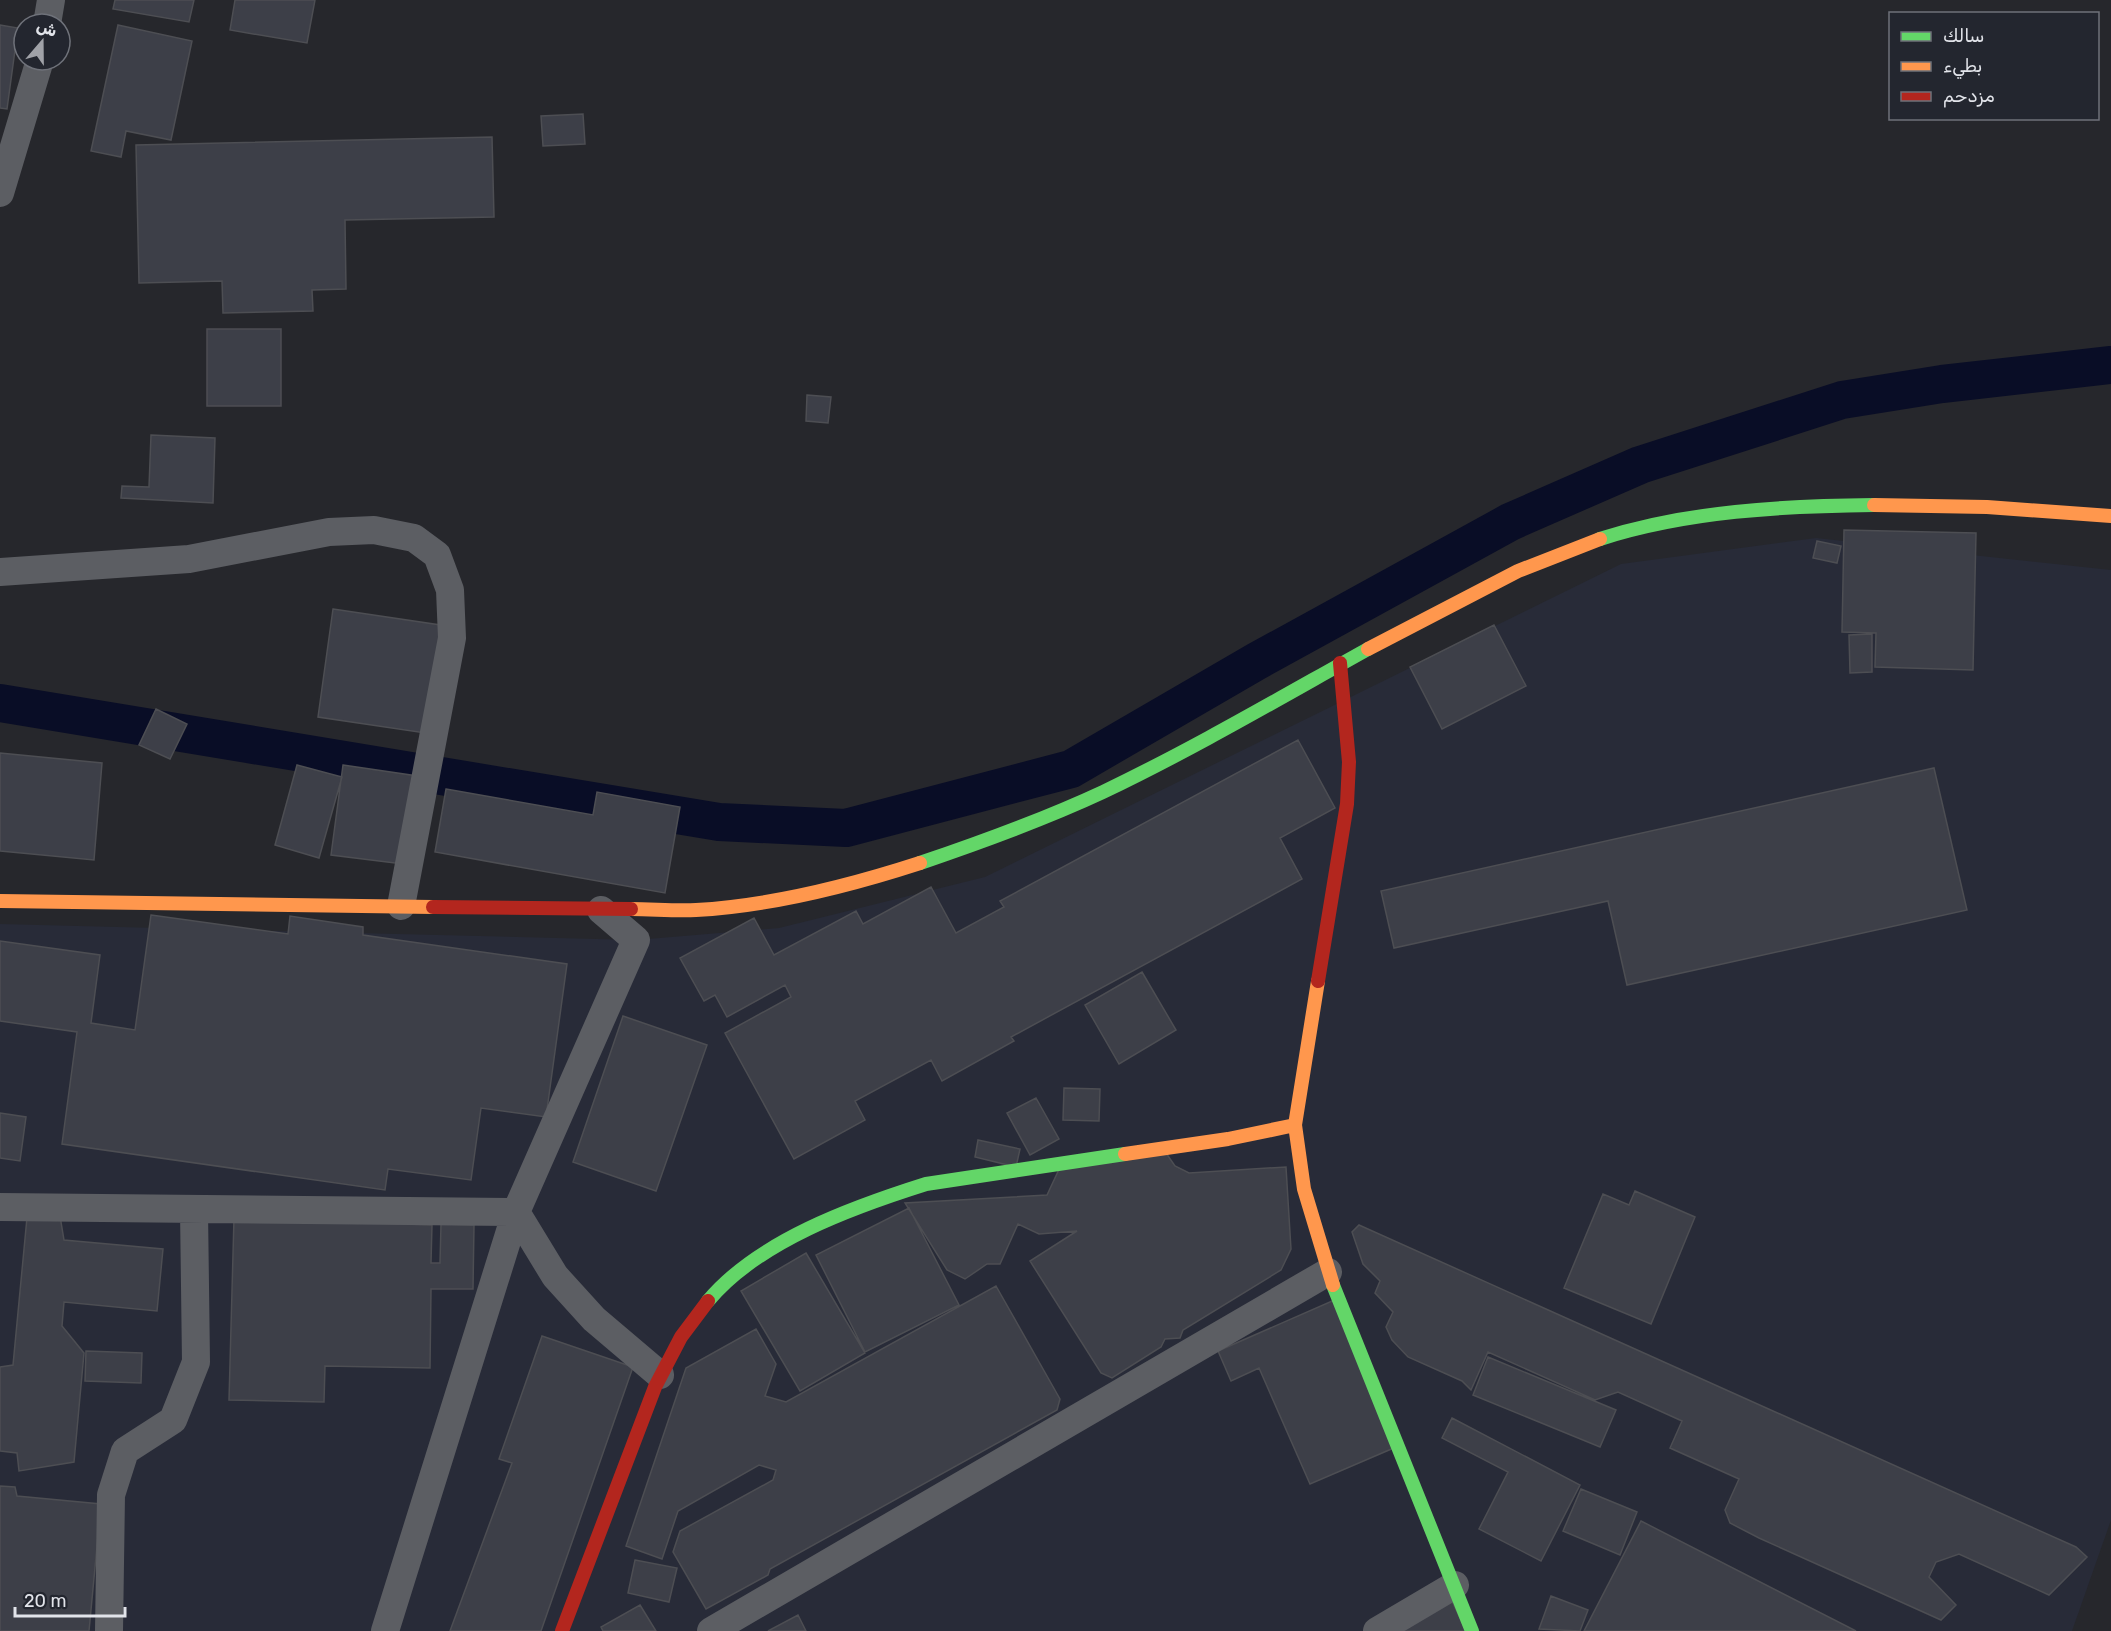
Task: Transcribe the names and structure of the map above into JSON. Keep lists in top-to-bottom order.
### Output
{
  "legend": ["سالك", "بطيء", "مزدحم"],
  "scale_bar": "20 m",
  "north": "top"
}
